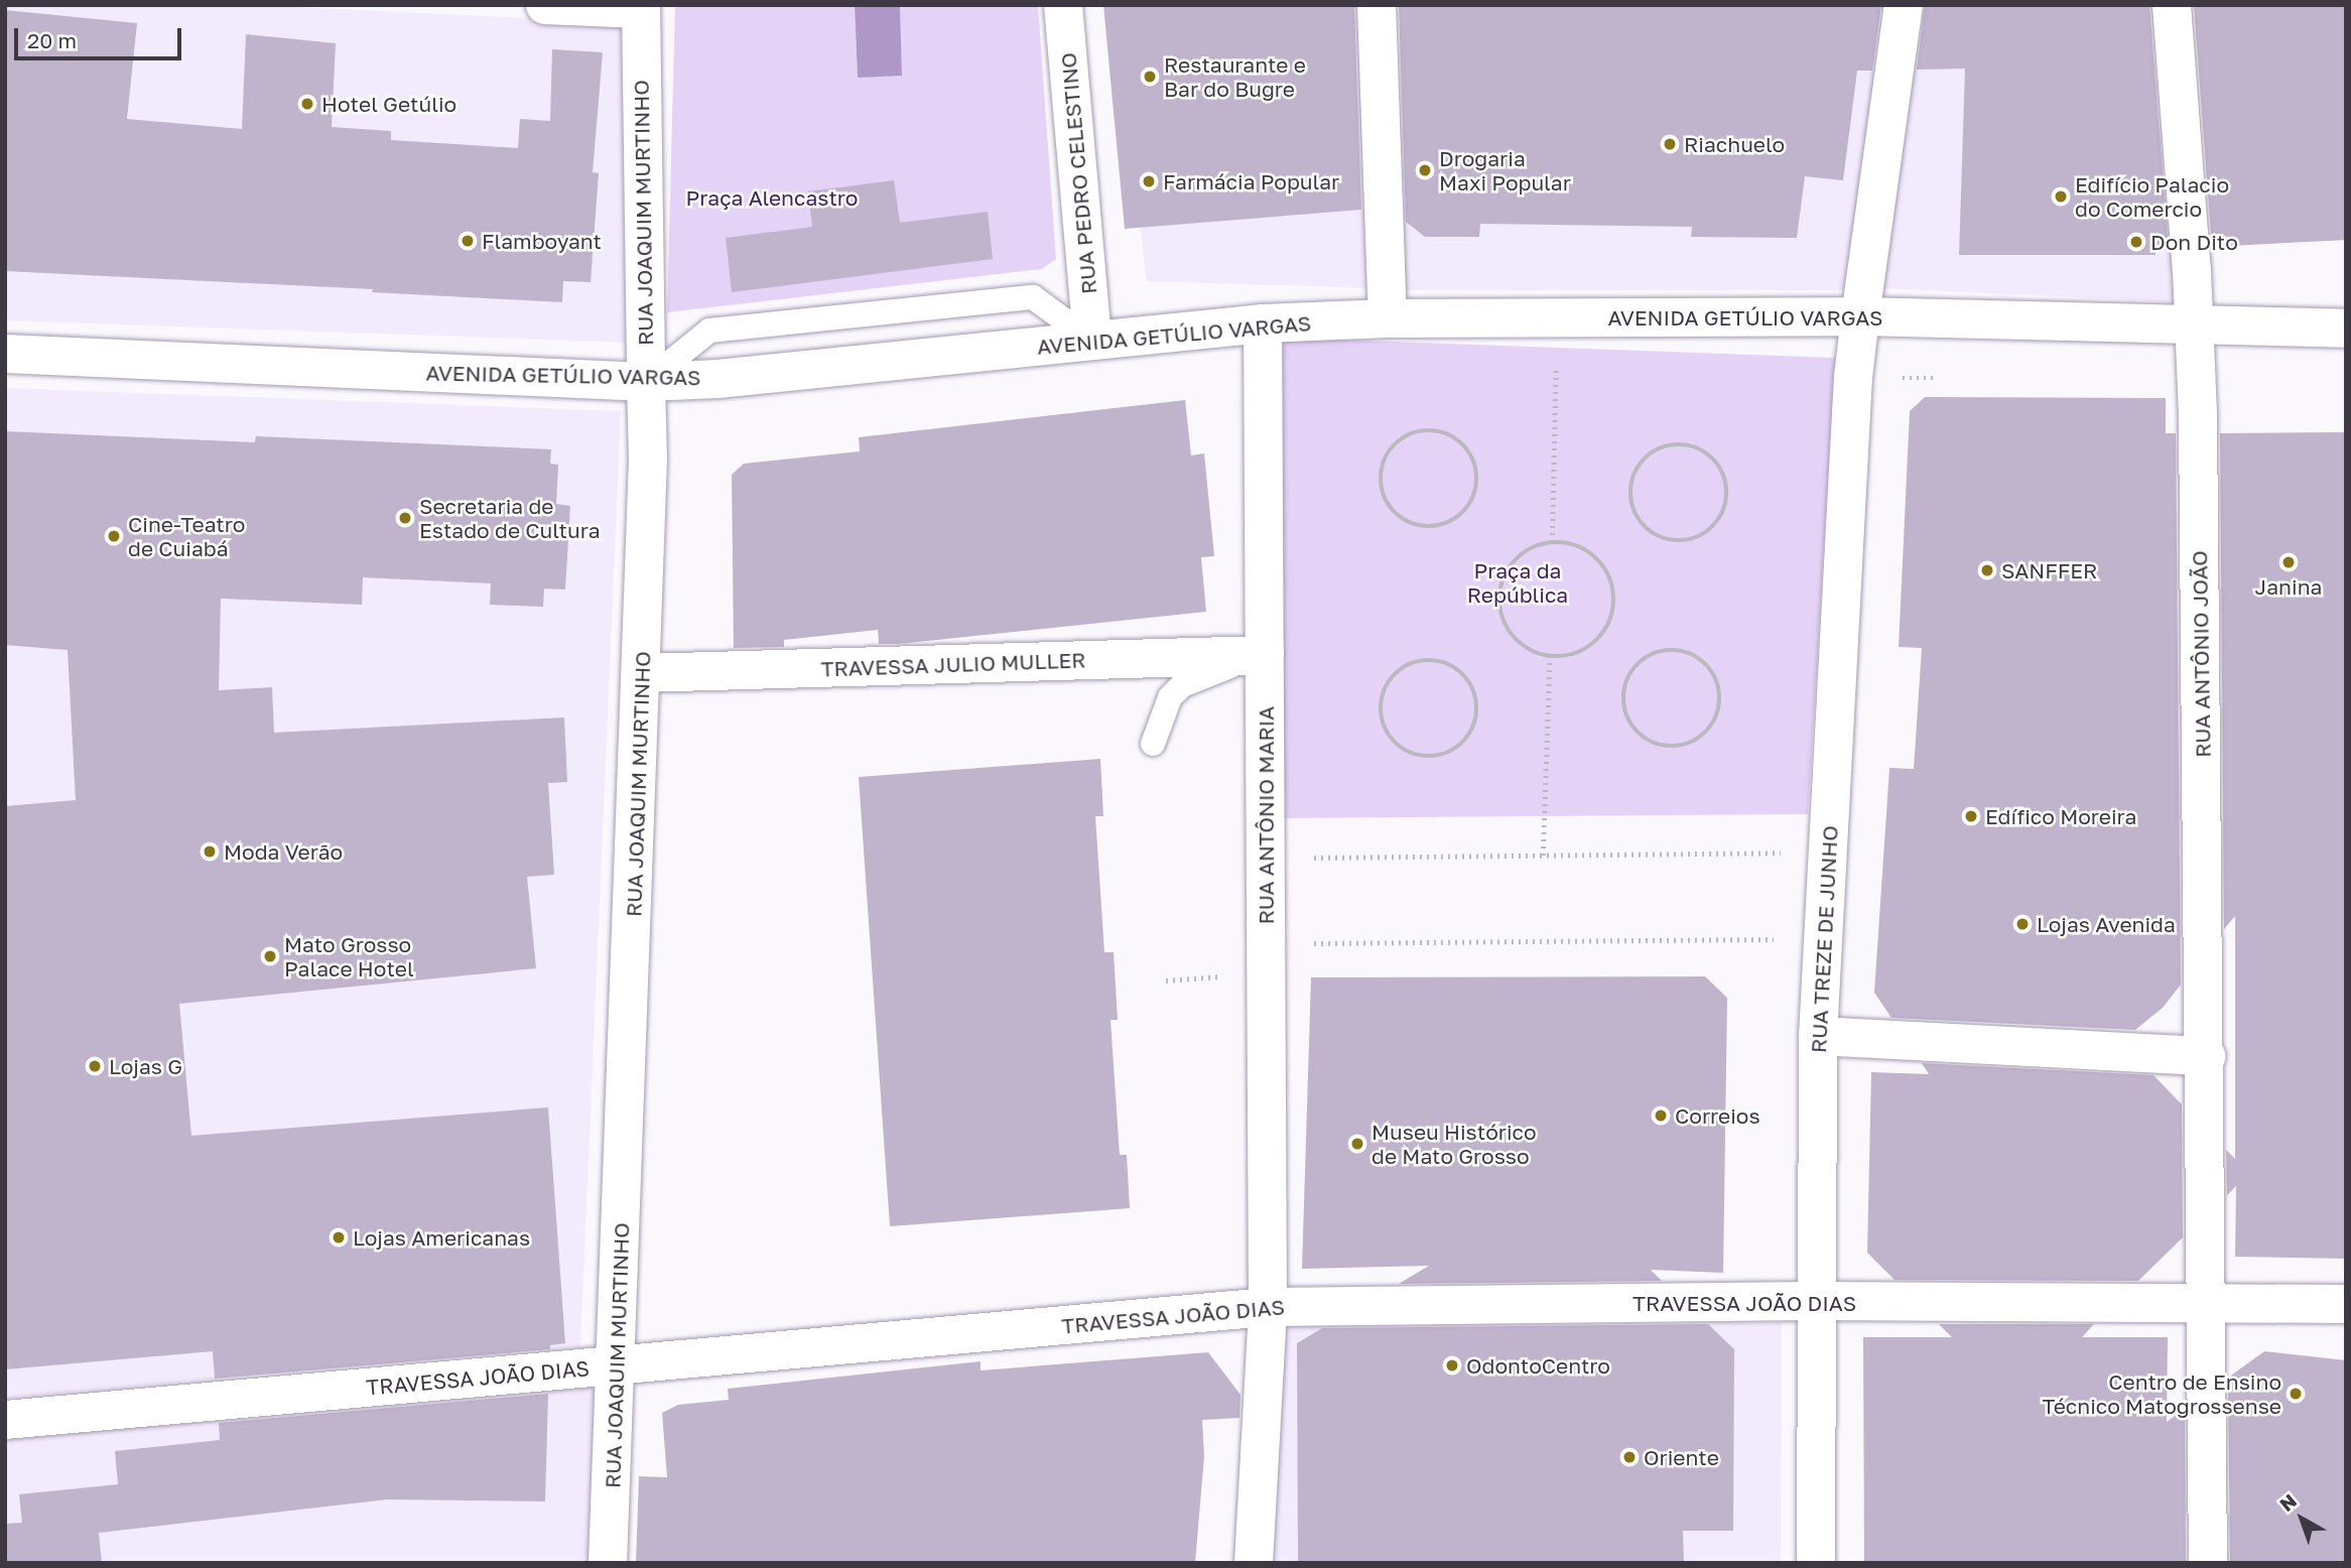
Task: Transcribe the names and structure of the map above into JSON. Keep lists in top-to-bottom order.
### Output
{
  "streets": {
    "street": [
      "RUA PEDRO CELESTINO",
      "RUA JOAQUIM MURTINHO",
      "AVENIDA GETÚLIO VARGAS",
      "RUA ANTÔNIO JOÃO",
      "TRAVESSA JULIO MULLER",
      "RUA ANTÔNIO MARIA",
      "RUA TREZE DE JUNHO",
      "TRAVESSA JOÃO DIAS"
    ]
  },
  "crossings": [
    ["RUA PEDRO CELESTINO", "AVENIDA GETÚLIO VARGAS"],
    ["RUA JOAQUIM MURTINHO", "AVENIDA GETÚLIO VARGAS"],
    ["RUA JOAQUIM MURTINHO", "TRAVESSA JULIO MULLER"],
    ["RUA JOAQUIM MURTINHO", "TRAVESSA JOÃO DIAS"],
    ["AVENIDA GETÚLIO VARGAS", "RUA ANTÔNIO JOÃO"],
    ["AVENIDA GETÚLIO VARGAS", "RUA ANTÔNIO MARIA"],
    ["AVENIDA GETÚLIO VARGAS", "RUA TREZE DE JUNHO"],
    ["RUA ANTÔNIO JOÃO", "TRAVESSA JOÃO DIAS"],
    ["TRAVESSA JULIO MULLER", "RUA ANTÔNIO MARIA"],
    ["RUA ANTÔNIO MARIA", "TRAVESSA JOÃO DIAS"],
    ["RUA TREZE DE JUNHO", "TRAVESSA JOÃO DIAS"]
  ],
  "parks": ["Praça Alencastro", "Praça da República"],
  "places": [
    "Restaurante e Bar do Bugre",
    "Hotel Getúlio",
    "Riachuelo",
    "Drogaria Maxi Popular",
    "Farmácia Popular",
    "Edifício Palacio do Comercio",
    "Flamboyant",
    "Don Dito",
    "Secretaria de Estado de Cultura",
    "Cine-Teatro de Cuiabá",
    "Janina",
    "SANFFER",
    "Edífico Moreira",
    "Moda Verão",
    "Lojas Avenida",
    "Mato Grosso Palace Hotel",
    "Lojas G",
    "Correios",
    "Museu Histórico de Mato Grosso",
    "Lojas Americanas",
    "OdontoCentro",
    "Centro de Ensino Técnico Matogrossense",
    "Oriente"
  ],
  "scale_bar": "20 m",
  "north": "top left"
}
